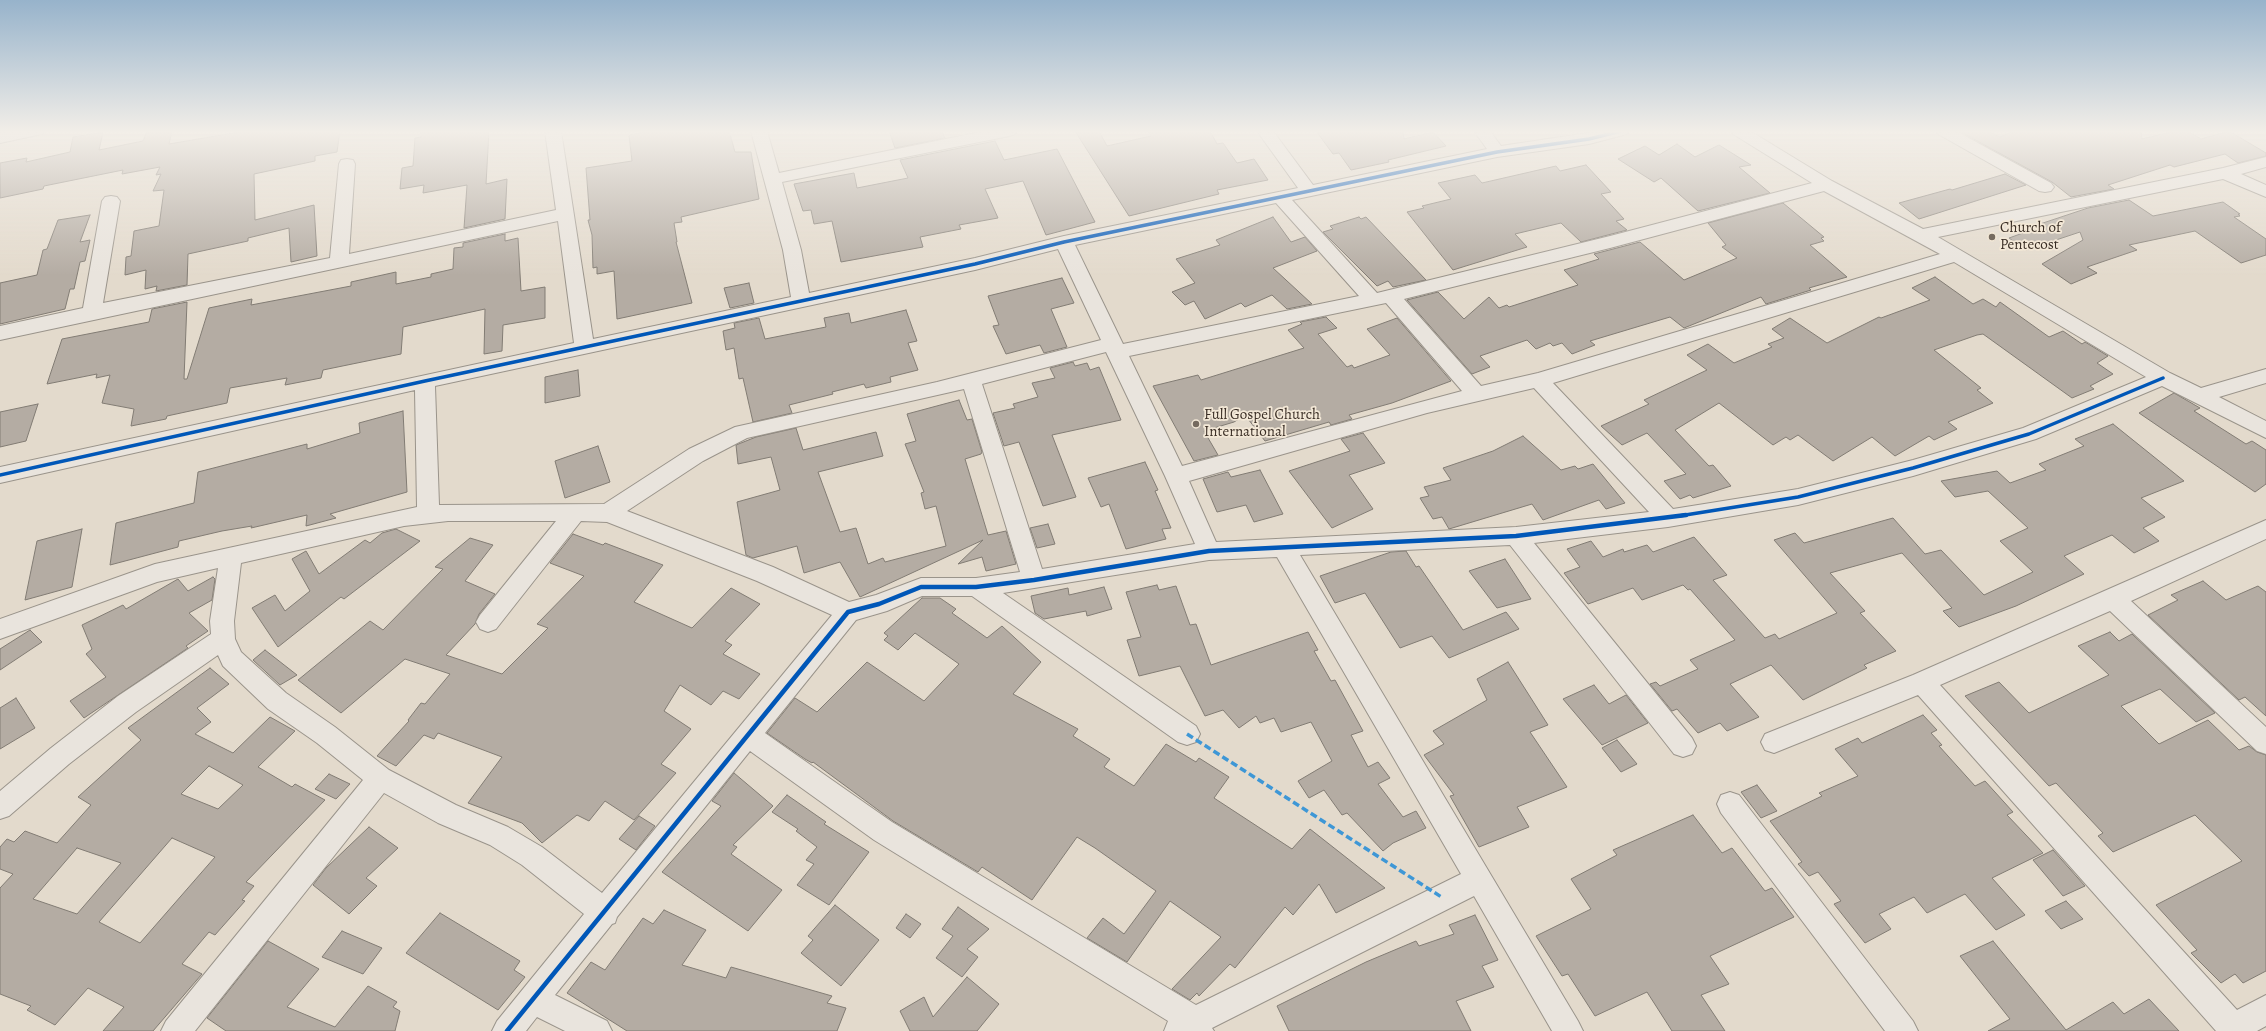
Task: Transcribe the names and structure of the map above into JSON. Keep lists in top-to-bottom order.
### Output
{
  "places": ["Church of Pentecost", "Full Gospel Church International"]
}
